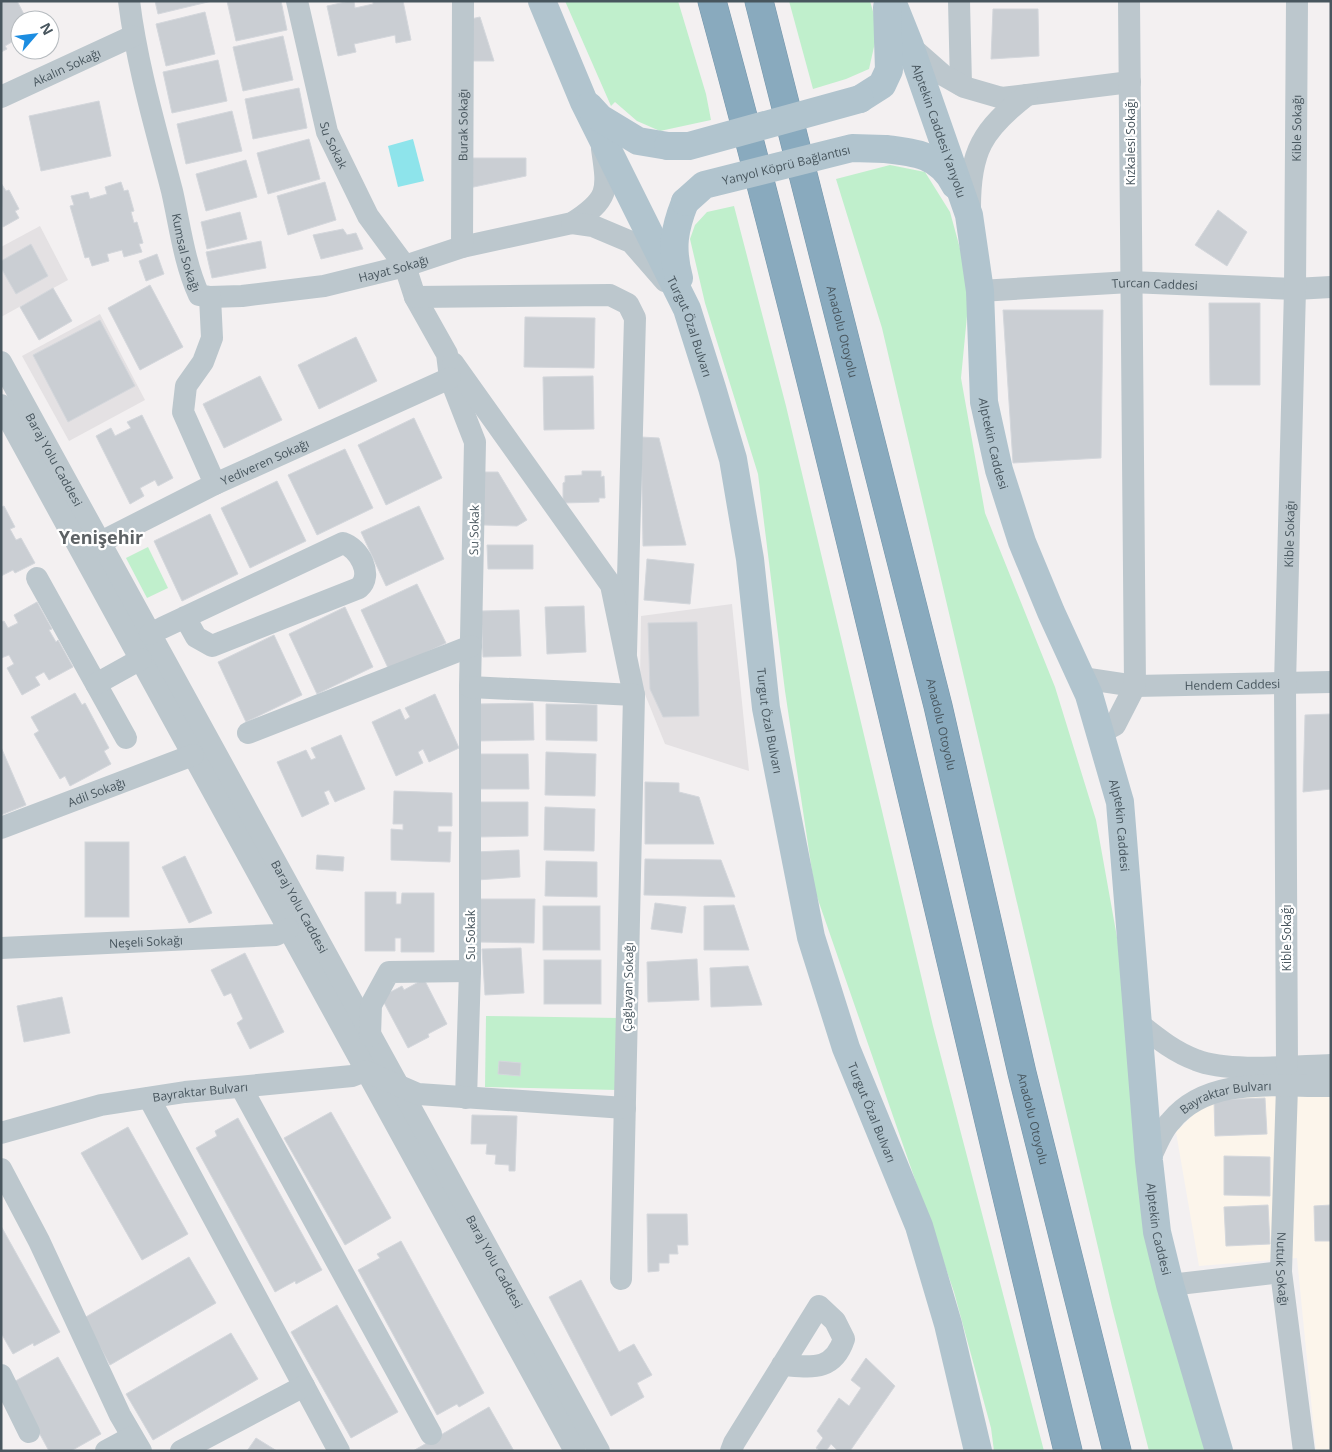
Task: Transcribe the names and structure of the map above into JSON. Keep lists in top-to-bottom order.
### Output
{
  "streets": {
    "highway": ["Anadolu Otoyolu"],
    "main road": [
      "Alptekin Caddesi Yanyolu",
      "Yanyol Köprü Bağlantısı",
      "Turgut Özal Bulvarı",
      "Alptekin Caddesi"
    ],
    "street": [
      "Akalın Sokağı",
      "Burak Sokağı",
      "Kible Sokağı",
      "Kızkalesi Sokağı",
      "Su Sokak",
      "Kumsal Sokağı",
      "Hayat Sokağı",
      "Turcan Caddesi",
      "Baraj Yolu Caddesi",
      "Yediveren Sokağı",
      "Hendem Caddesi",
      "Adil Sokağı",
      "Neşeli Sokağı",
      "Çağlayan Sokağı",
      "Bayraktar Bulvarı",
      "Nutuk Sokağı"
    ]
  },
  "crossings": [
    ["Akalın Sokağı", "Kumsal Sokağı"],
    ["Burak Sokağı", "Hayat Sokağı"],
    ["Kible Sokağı", "Turcan Caddesi"],
    ["Kible Sokağı", "Hendem Caddesi"],
    ["Kible Sokağı", "Bayraktar Bulvarı"],
    ["Kible Sokağı", "Nutuk Sokağı"],
    ["Alptekin Caddesi Yanyolu", "Yanyol Köprü Bağlantısı"],
    ["Alptekin Caddesi Yanyolu", "Alptekin Caddesi"],
    ["Kızkalesi Sokağı", "Turcan Caddesi"],
    ["Kızkalesi Sokağı", "Hendem Caddesi"],
    ["Su Sokak", "Hayat Sokağı"],
    ["Su Sokak", "Yediveren Sokağı"],
    ["Su Sokak", "Çağlayan Sokağı"],
    ["Yanyol Köprü Bağlantısı", "Turgut Özal Bulvarı"],
    ["Yanyol Köprü Bağlantısı", "Alptekin Caddesi"],
    ["Kumsal Sokağı", "Hayat Sokağı"],
    ["Kumsal Sokağı", "Yediveren Sokağı"],
    ["Turcan Caddesi", "Alptekin Caddesi"],
    ["Alptekin Caddesi", "Hendem Caddesi"],
    ["Alptekin Caddesi", "Bayraktar Bulvarı"],
    ["Baraj Yolu Caddesi", "Yediveren Sokağı"],
    ["Baraj Yolu Caddesi", "Adil Sokağı"],
    ["Baraj Yolu Caddesi", "Neşeli Sokağı"],
    ["Baraj Yolu Caddesi", "Bayraktar Bulvarı"],
    ["Bayraktar Bulvarı", "Nutuk Sokağı"]
  ],
  "districts": ["Yenişehir"],
  "north": "top right"
}
